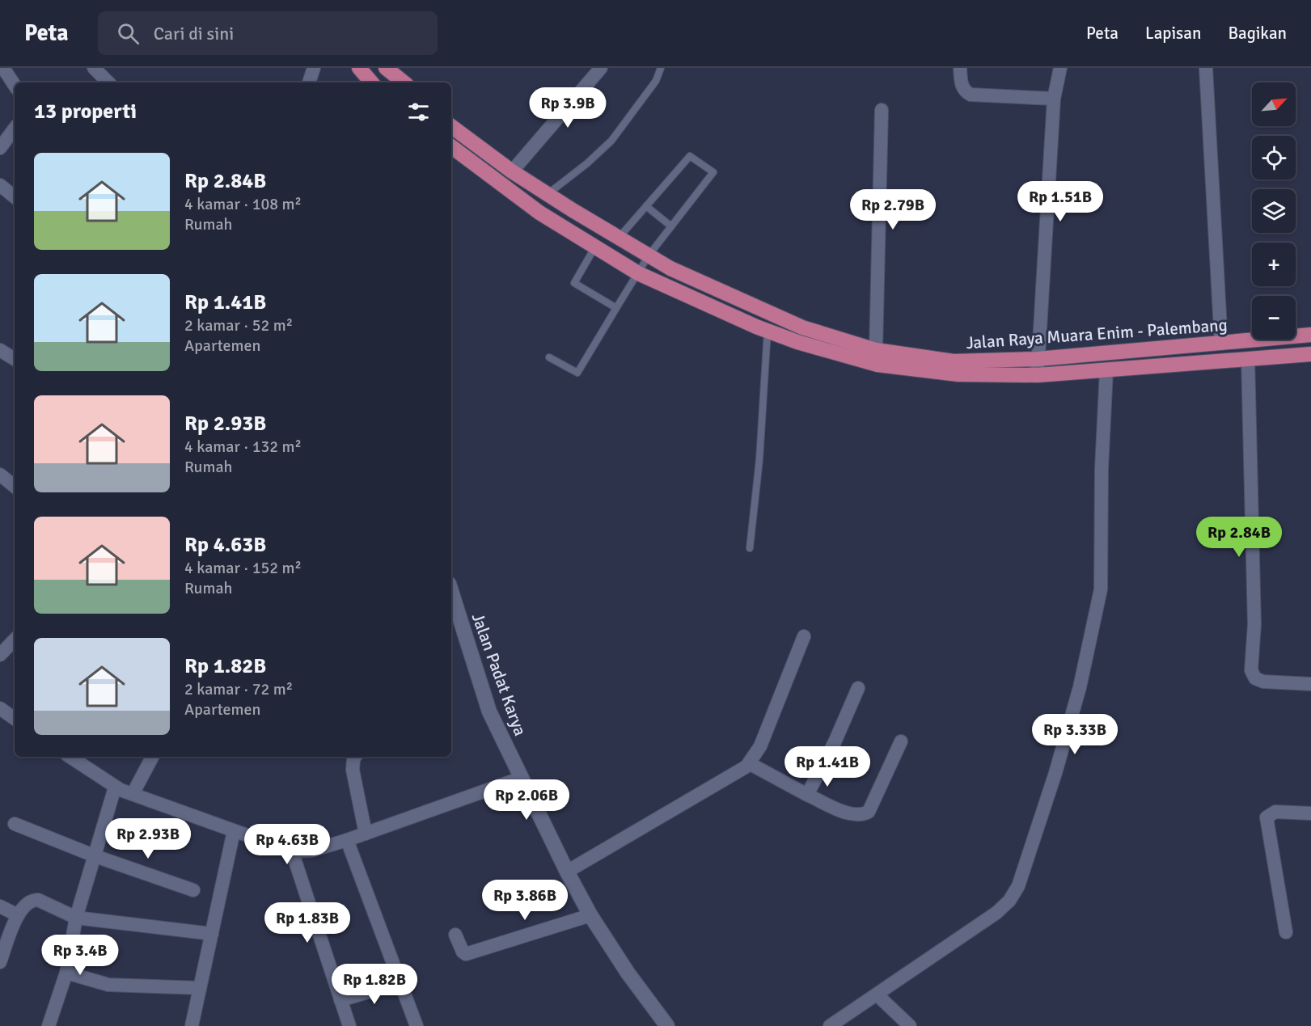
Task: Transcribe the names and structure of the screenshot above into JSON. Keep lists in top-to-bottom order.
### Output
{
  "streets": {
    "main road": ["Jalan Raya Muara Enim - Palembang"],
    "street": ["Jalan Padat Karya"]
  },
  "north": "top right",
  "page": {
    "header": "Peta",
    "search": "Cari di sini",
    "nav": ["Peta", "Lapisan", "Bagikan"],
    "map_buttons": ["+", "−"],
    "heading": "13 properti",
    "price": [
      "Rp 3.9B",
      "Rp 1.51B",
      "Rp 2.79B",
      "Rp 2.84B",
      "Rp 3.33B",
      "Rp 1.41B",
      "Rp 2.06B",
      "Rp 2.93B",
      "Rp 4.63B",
      "Rp 3.86B",
      "Rp 1.83B",
      "Rp 3.4B",
      "Rp 1.82B"
    ],
    "list": [
      {
        "name": "Rp 2.84B",
        "note": "4 kamar · 108 m² · Rumah"
      },
      {
        "name": "Rp 1.41B",
        "note": "2 kamar · 52 m² · Apartemen"
      },
      {
        "name": "Rp 2.93B",
        "note": "4 kamar · 132 m² · Rumah"
      },
      {
        "name": "Rp 4.63B",
        "note": "4 kamar · 152 m² · Rumah"
      },
      {
        "name": "Rp 1.82B",
        "note": "2 kamar · 72 m² · Apartemen"
      }
    ]
  }
}
